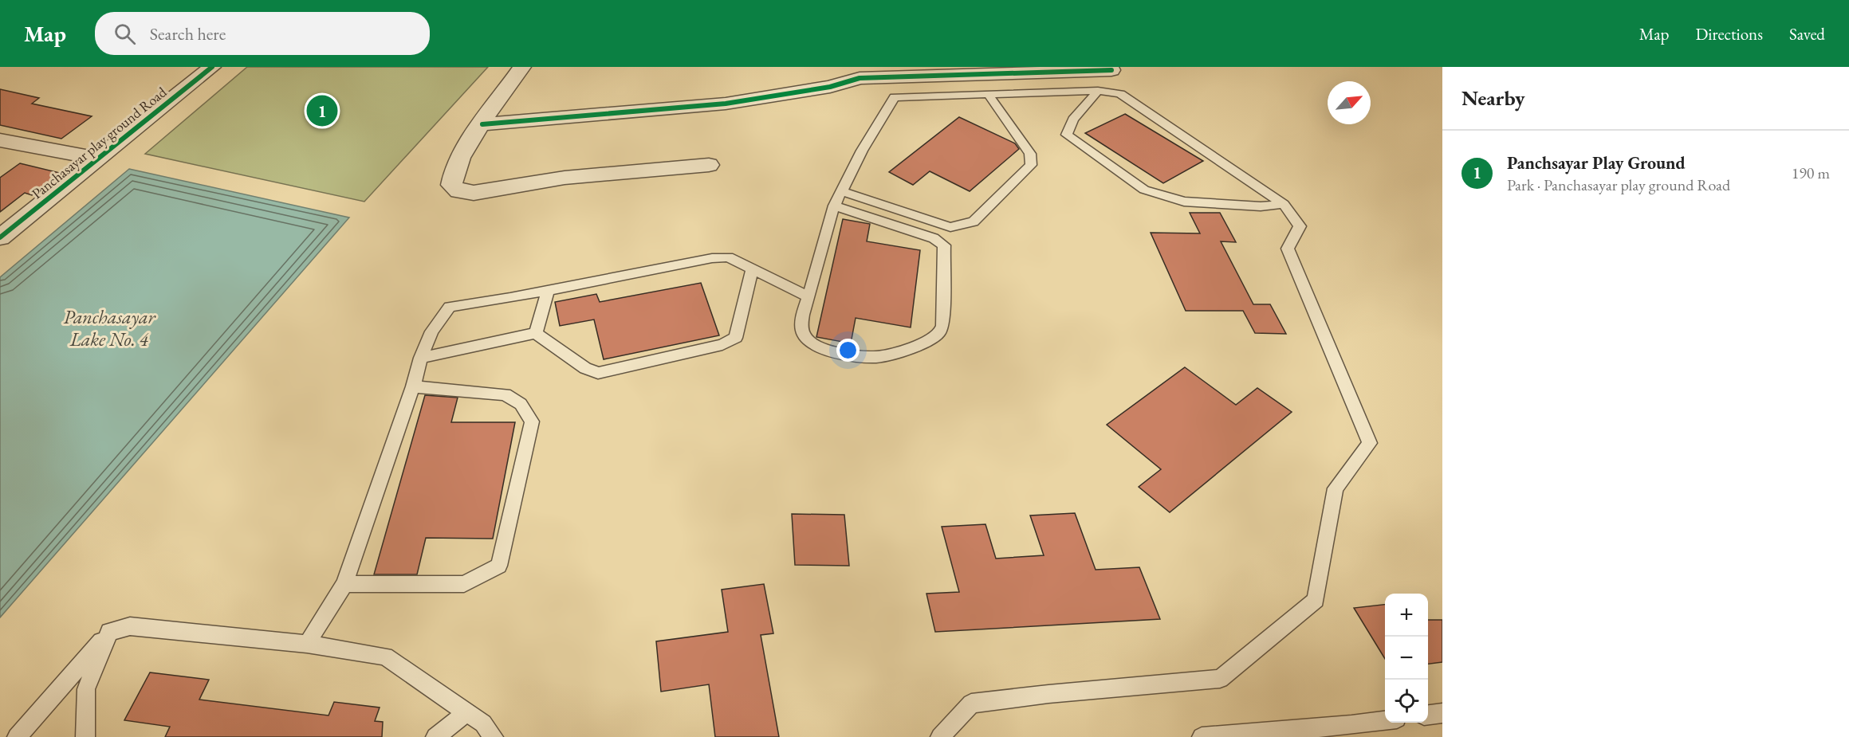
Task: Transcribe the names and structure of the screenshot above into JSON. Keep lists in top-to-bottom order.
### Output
{
  "streets": {
    "street": ["Panchasayar play ground Road"]
  },
  "water": ["Panchasayar Lake No. 4"],
  "north": "top right",
  "page": {
    "header": "Map",
    "search": "Search here",
    "nav": ["Map", "Directions", "Saved"],
    "heading": "Nearby",
    "pins": "1",
    "list": [
      {
        "mark": "1",
        "name": "Panchsayar Play Ground",
        "note": "Park · Panchasayar play ground Road",
        "value": "190 m"
      }
    ],
    "map_buttons": ["+", "−"]
  }
}
